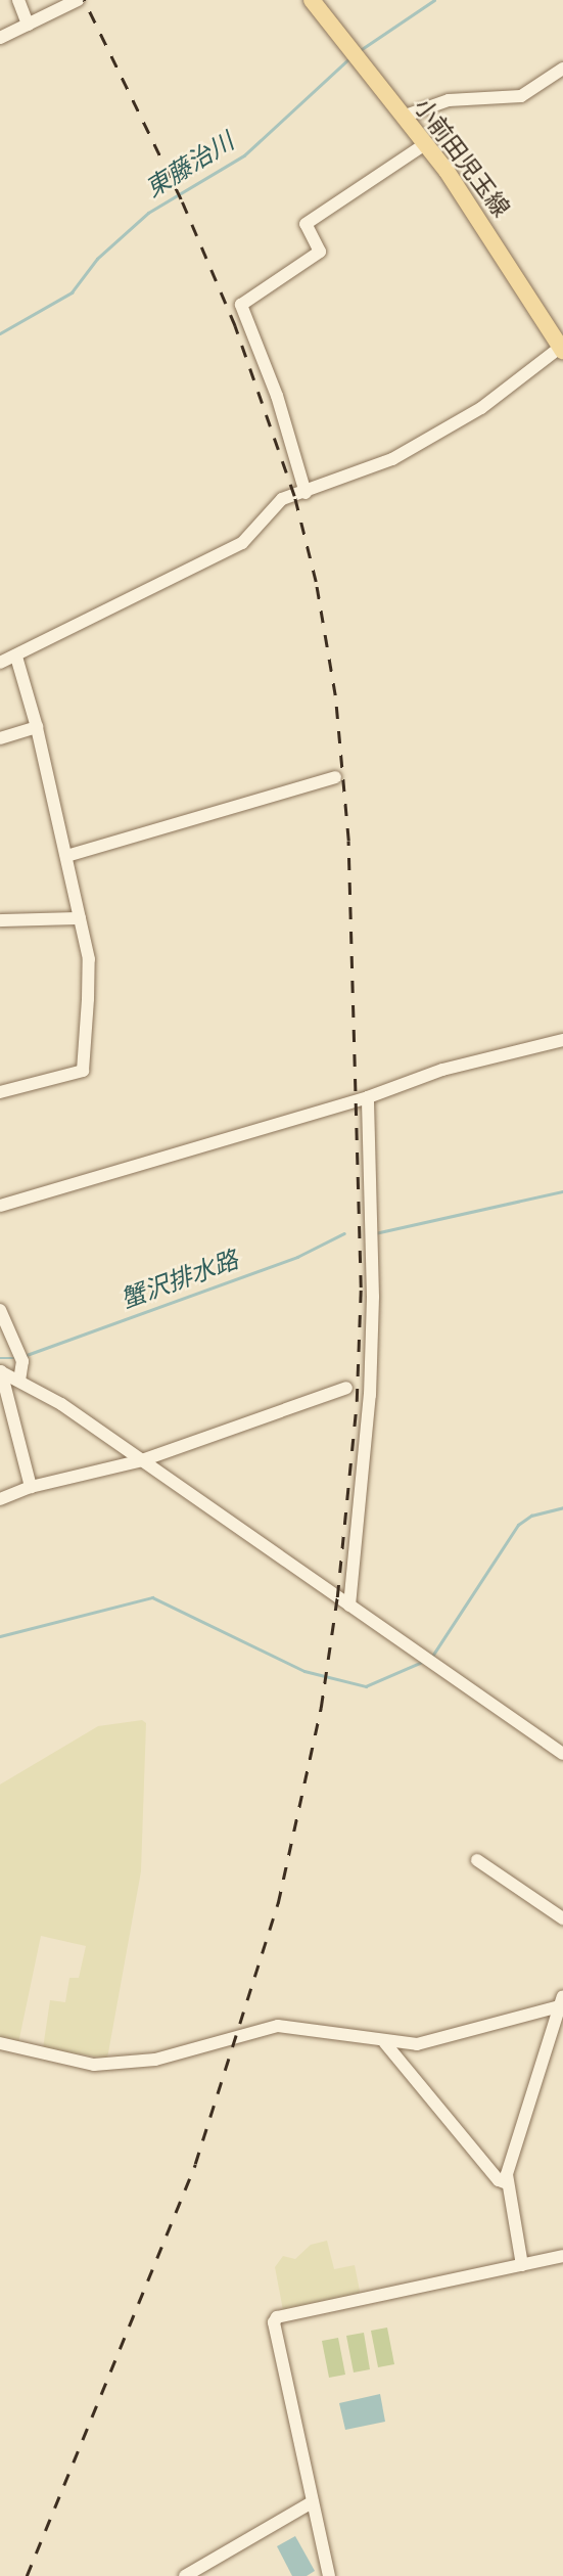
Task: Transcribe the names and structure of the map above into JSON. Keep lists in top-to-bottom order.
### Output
{
  "streets": {
    "main road": ["小前田児玉線"]
  },
  "water": ["東藤治川", "蟹沢排水路"]
}
